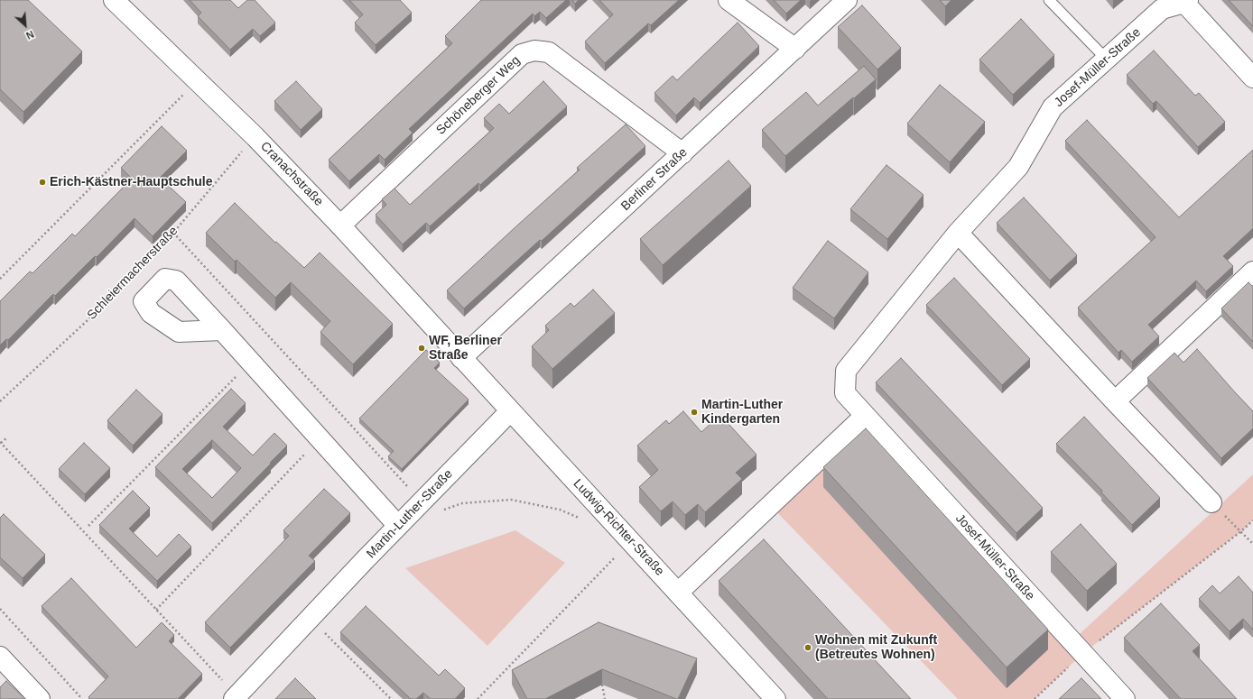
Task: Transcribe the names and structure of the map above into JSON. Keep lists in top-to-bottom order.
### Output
{
  "streets": {
    "street": [
      "Josef-Müller-Straße",
      "Schöneberger Weg",
      "Cranachstraße",
      "Berliner Straße",
      "Martin-Luther-Straße",
      "Ludwig-Richter-Straße"
    ],
    "path": ["Schleiermacherstraße"]
  },
  "crossings": [
    ["Schöneberger Weg", "Cranachstraße"],
    ["Schöneberger Weg", "Berliner Straße"],
    ["Cranachstraße", "Berliner Straße"],
    ["Cranachstraße", "Schleiermacherstraße"],
    ["Cranachstraße", "Ludwig-Richter-Straße"],
    ["Berliner Straße", "Ludwig-Richter-Straße"],
    ["Martin-Luther-Straße", "Ludwig-Richter-Straße"]
  ],
  "places": [
    "Erich-Kästner-Hauptschule",
    "WF, Berliner Straße",
    "Martin-Luther Kindergarten",
    "Wohnen mit Zukunft (Betreutes Wohnen)"
  ],
  "north": "bottom right"
}
